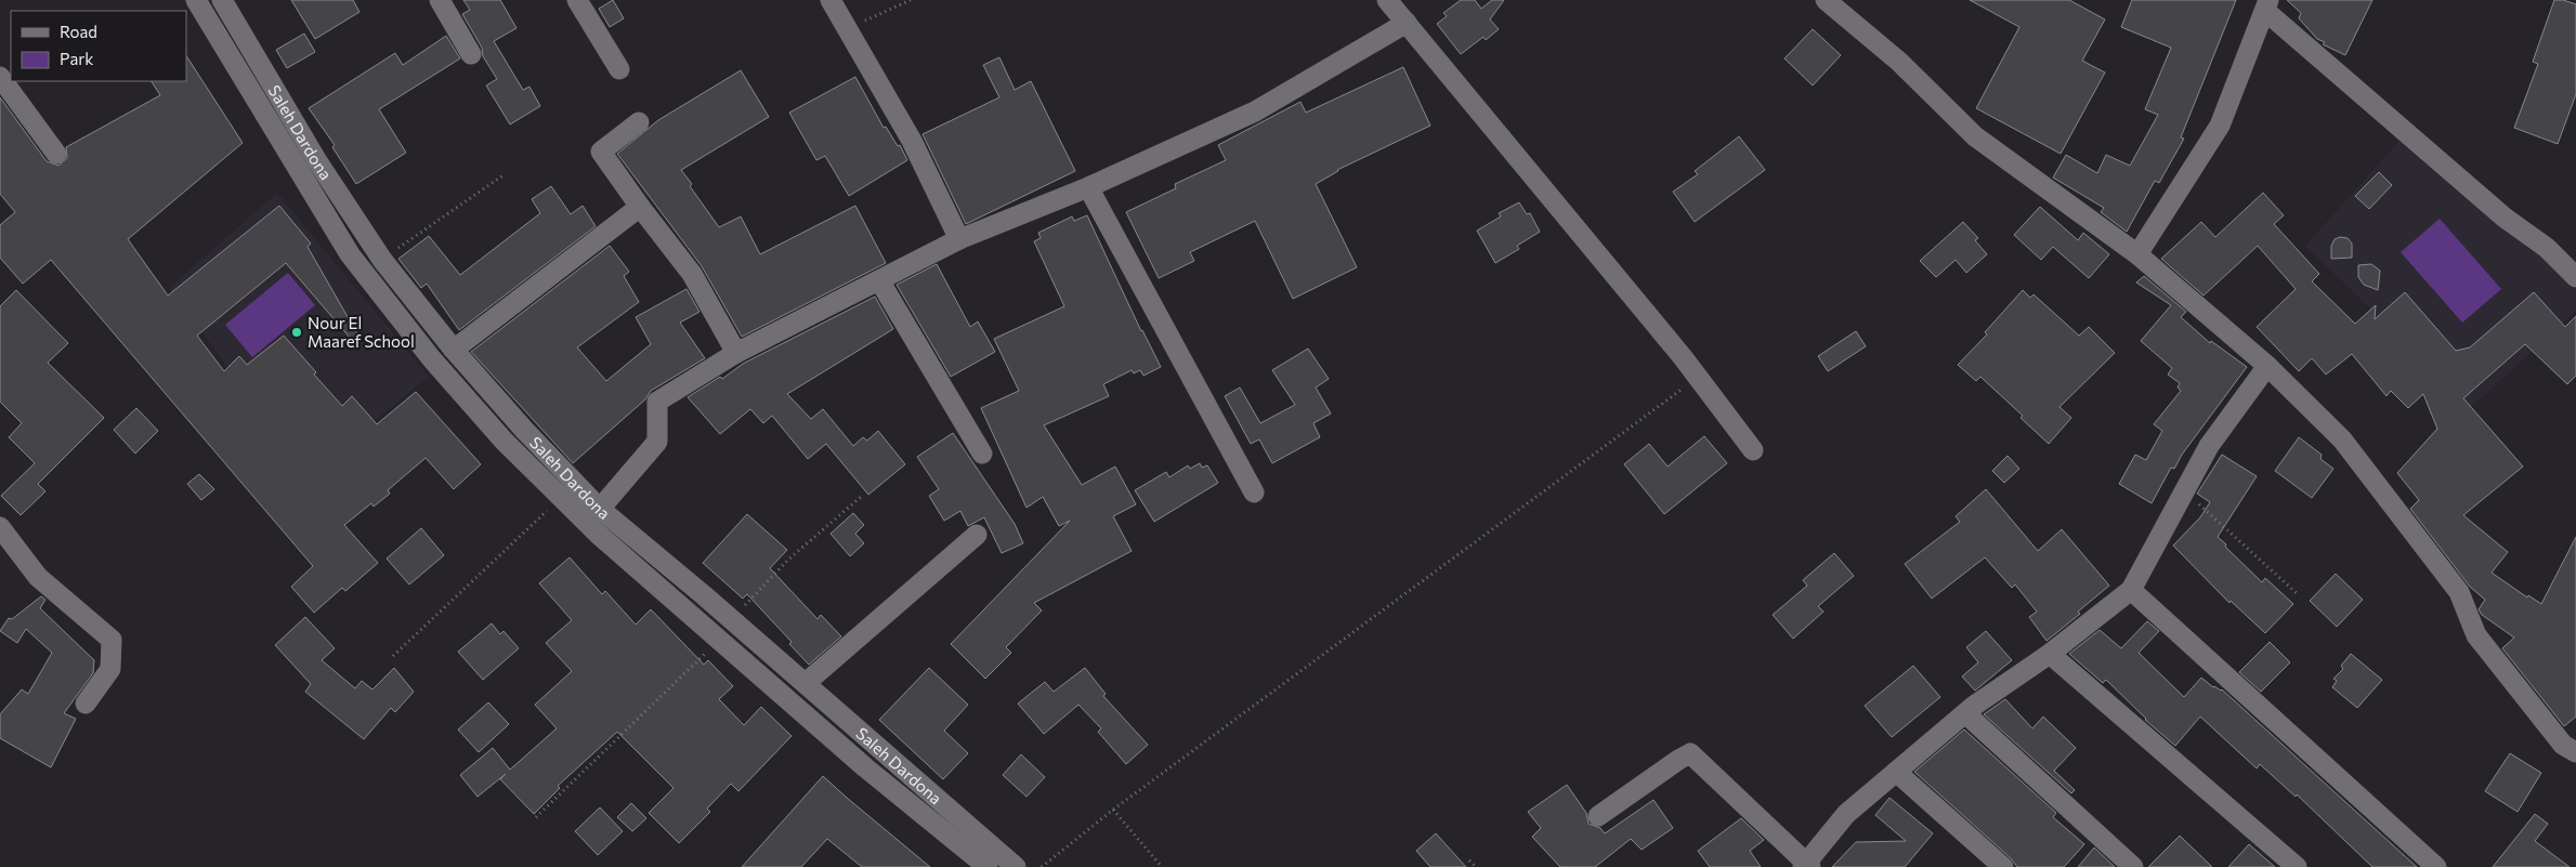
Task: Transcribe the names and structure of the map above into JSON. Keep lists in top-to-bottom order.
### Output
{
  "streets": {
    "street": ["Saleh Dardona"]
  },
  "places": ["Nour El Maaref School"],
  "legend": ["Road", "Park"]
}
